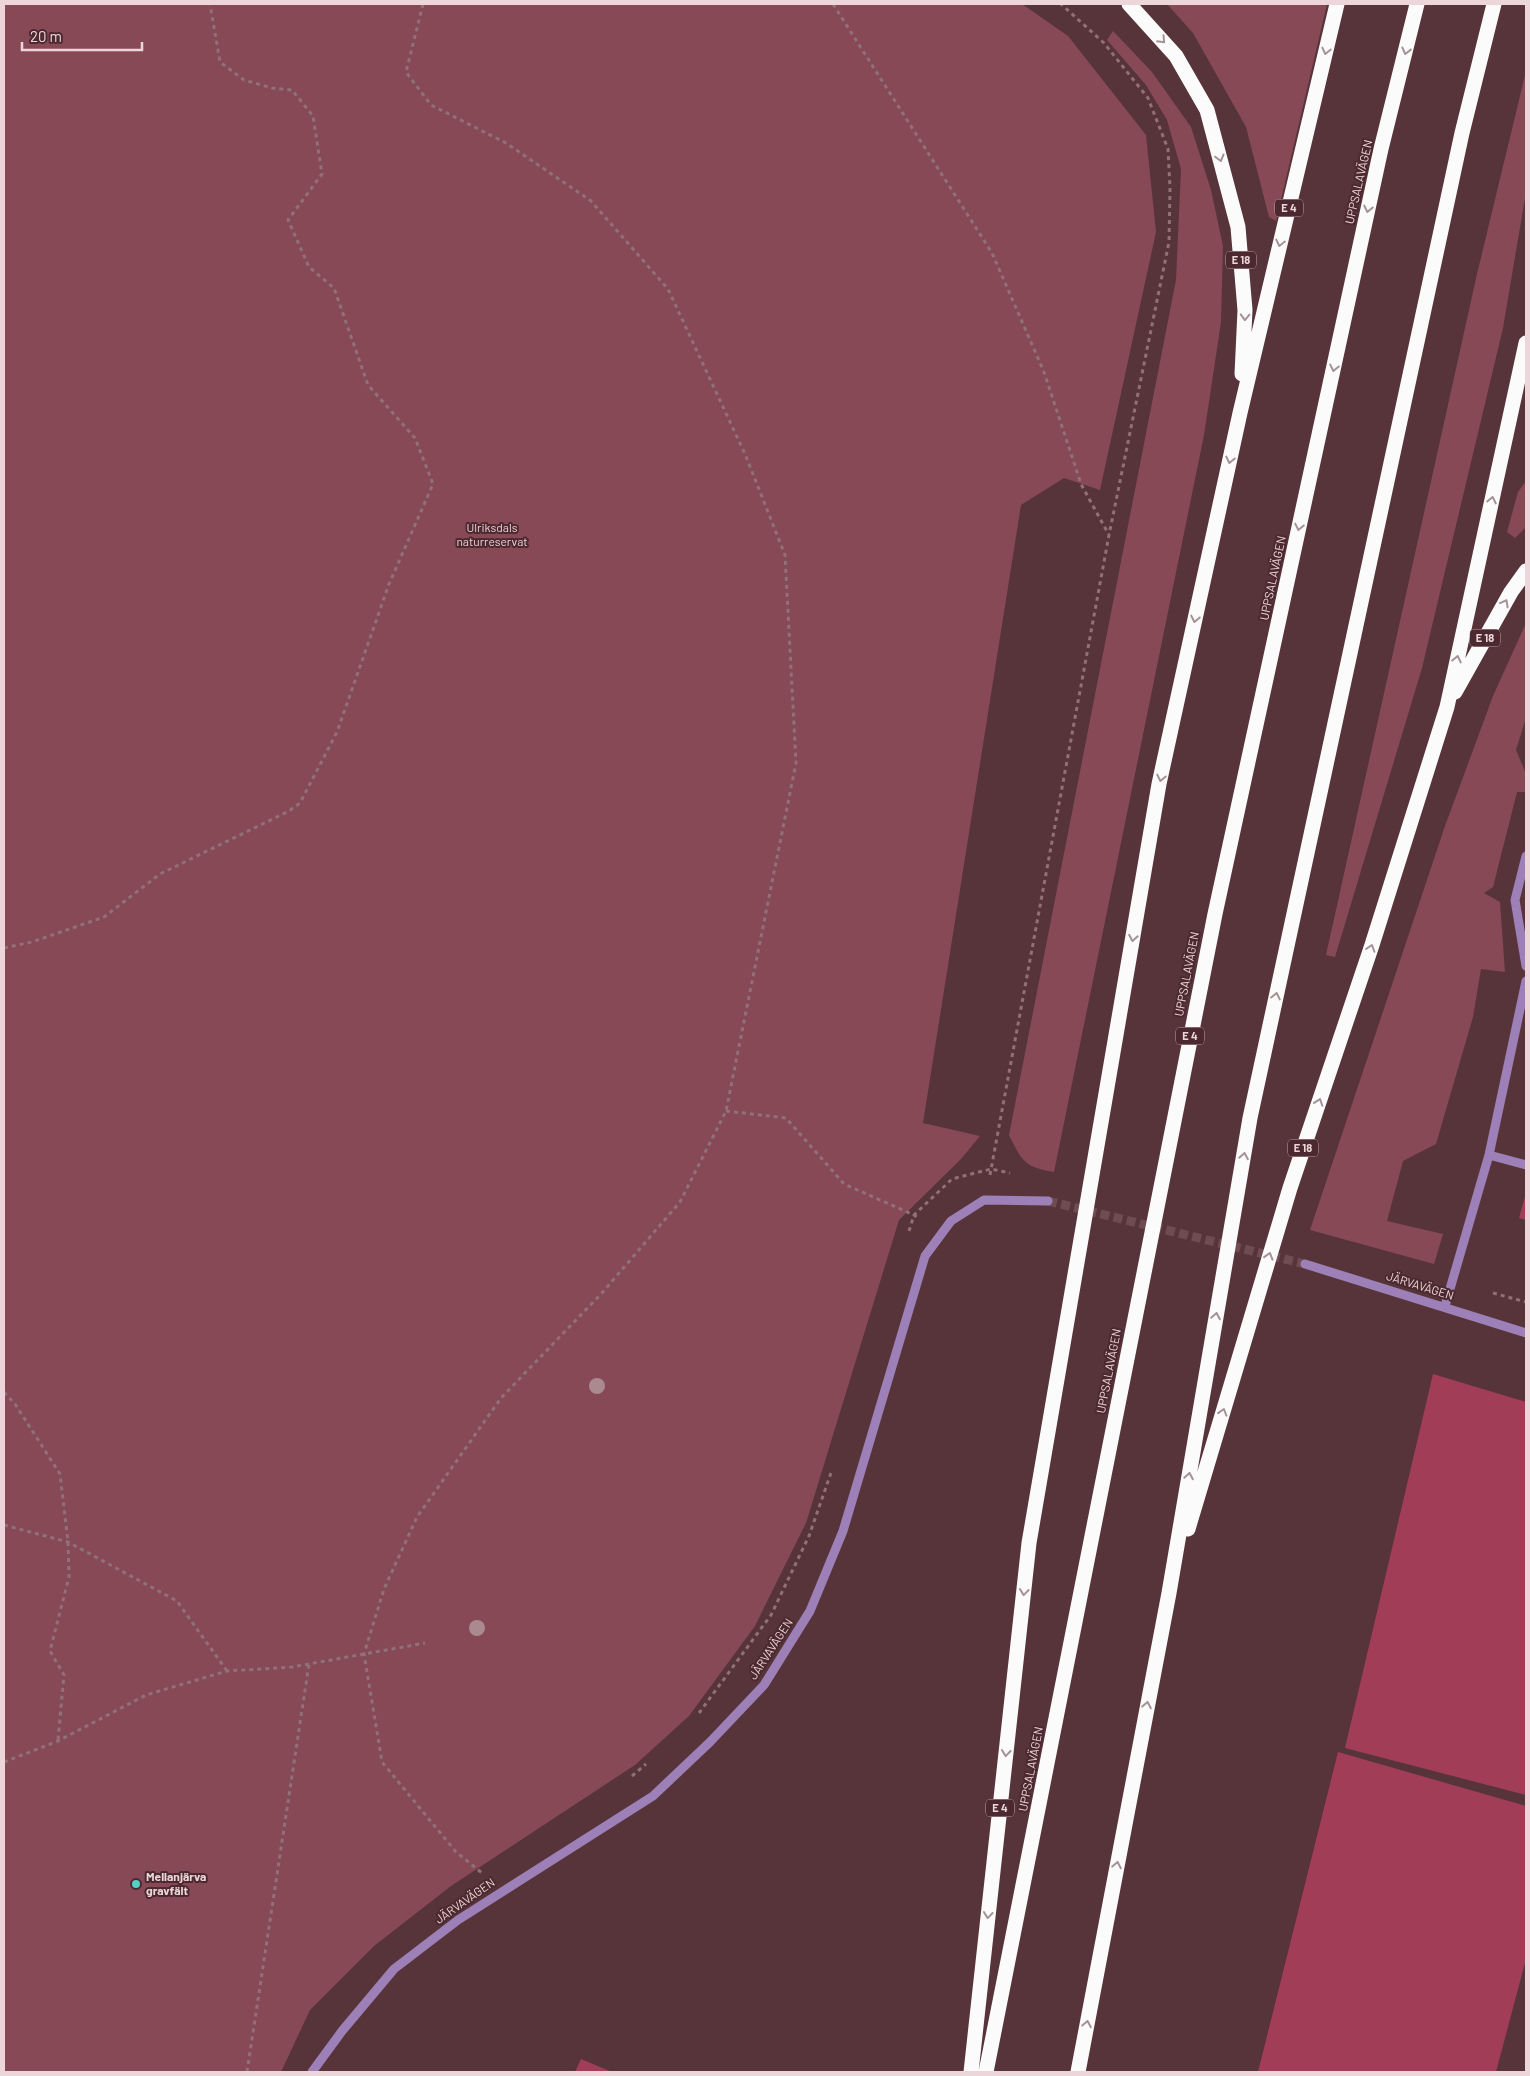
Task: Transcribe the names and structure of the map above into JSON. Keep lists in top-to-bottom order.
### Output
{
  "streets": {
    "highway": ["UPPSALAVÄGEN", "E 4", "E 18"],
    "street": ["JÄRVAVÄGEN"]
  },
  "crossings": [
    ["E 4", "E 18"]
  ],
  "parks": ["Ulriksdals naturreservat"],
  "places": ["Mellanjärva gravfält"],
  "scale_bar": "20 m"
}
